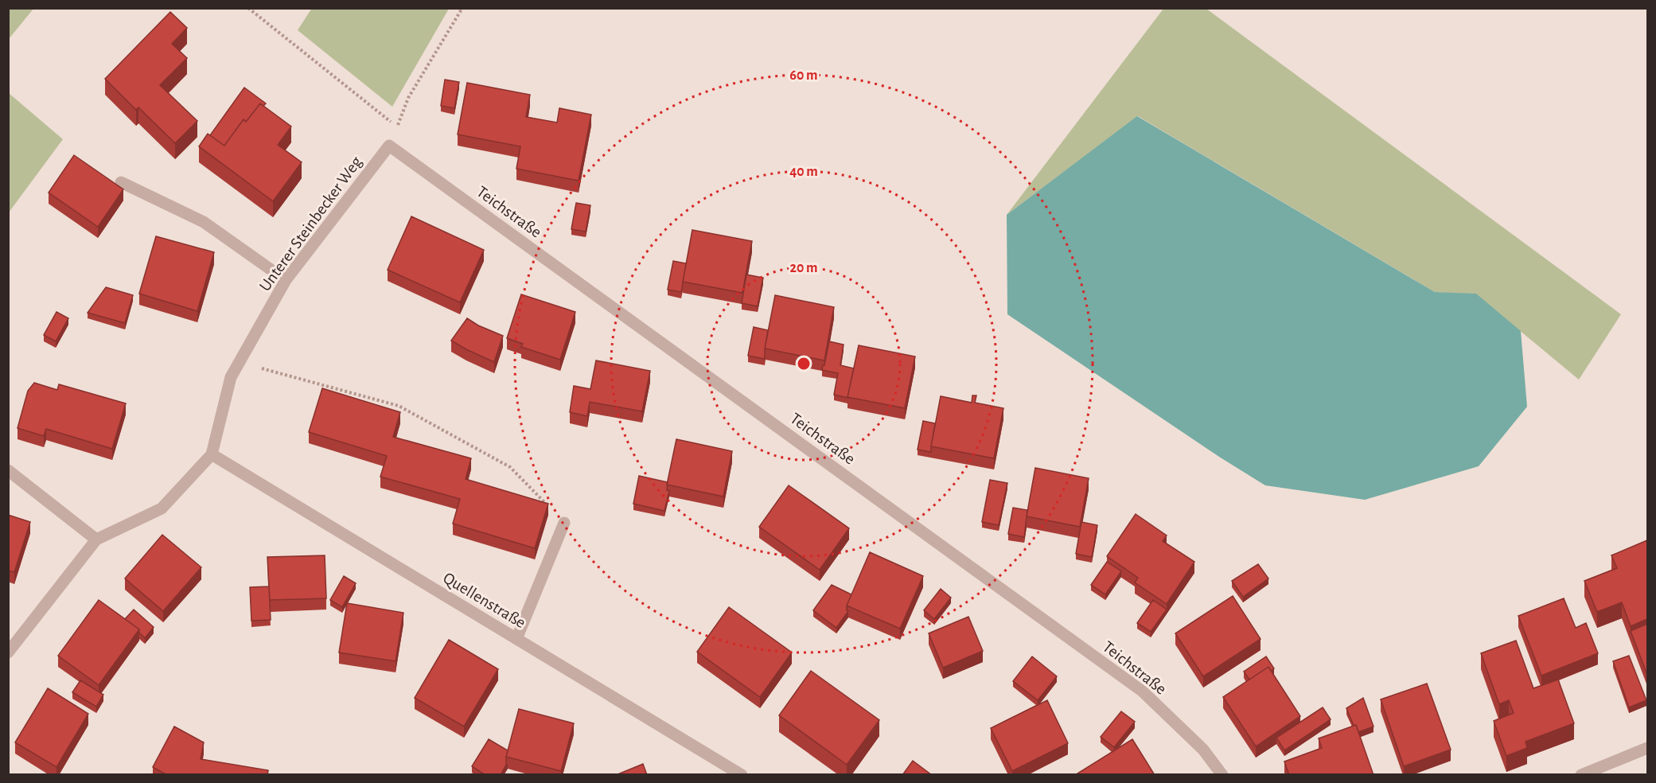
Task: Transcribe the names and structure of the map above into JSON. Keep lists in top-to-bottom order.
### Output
{
  "streets": {
    "street": ["Teichstraße", "Unterer Steinbecker Weg", "Quellenstraße"]
  },
  "crossings": [
    ["Teichstraße", "Unterer Steinbecker Weg"],
    ["Unterer Steinbecker Weg", "Quellenstraße"]
  ],
  "rings": ["60 m", "40 m", "20 m"]
}
